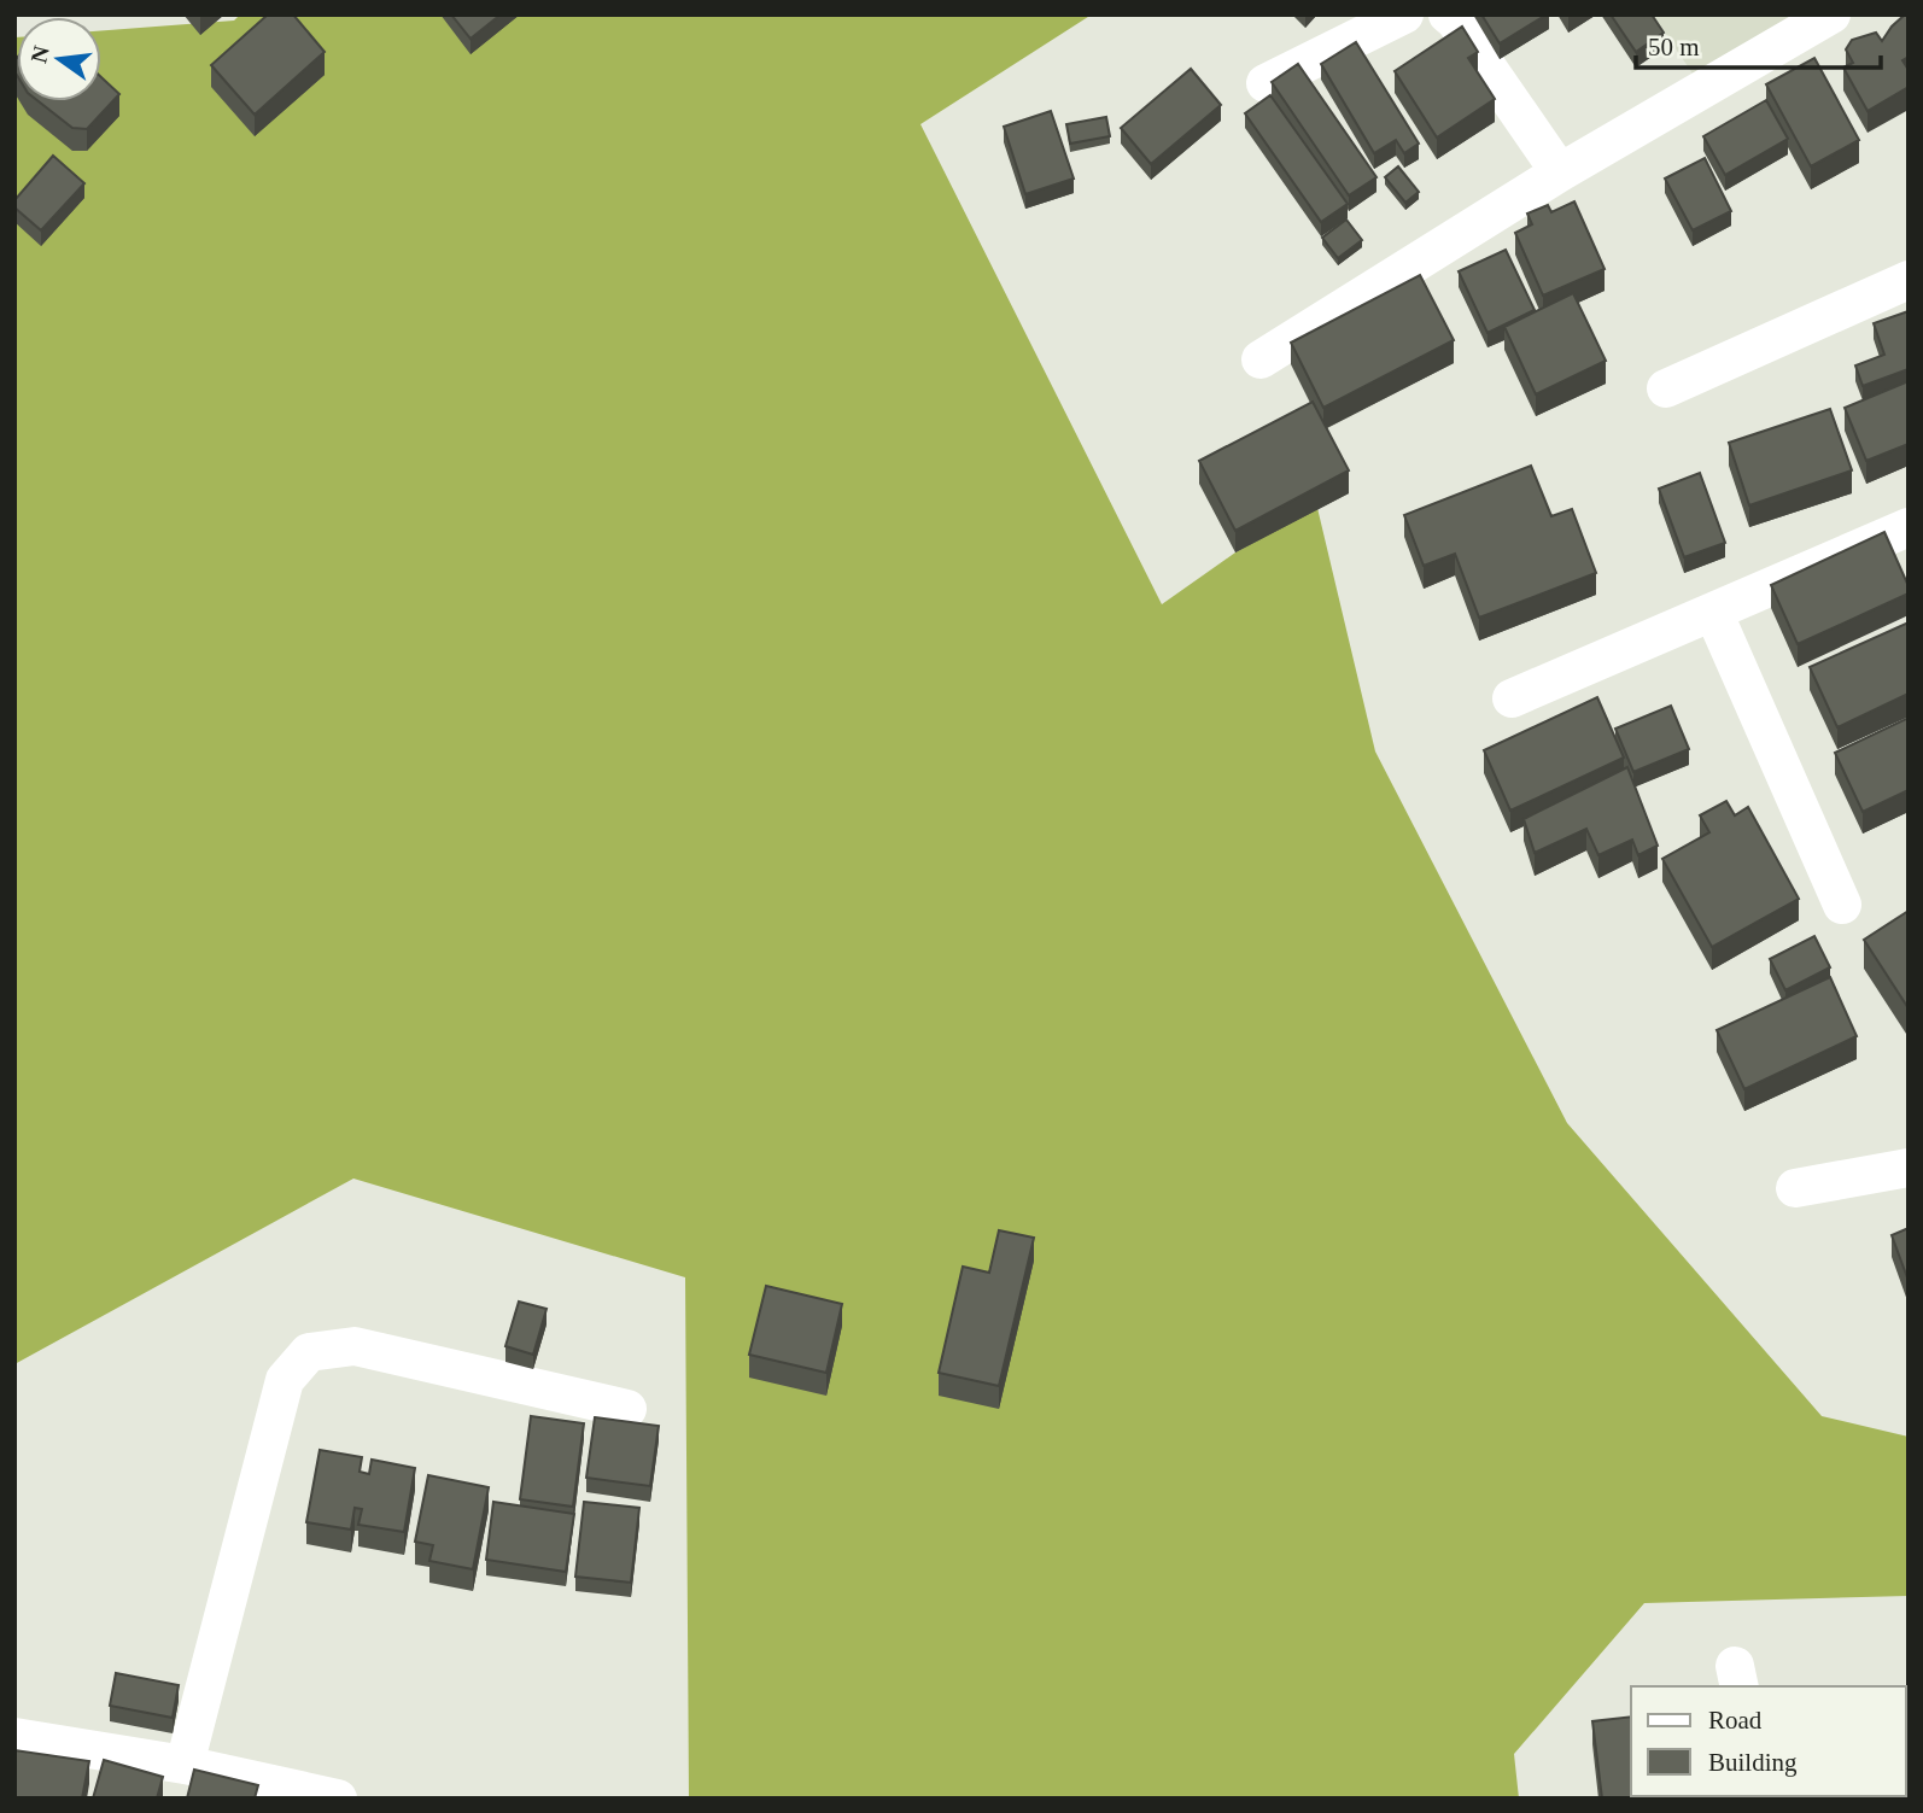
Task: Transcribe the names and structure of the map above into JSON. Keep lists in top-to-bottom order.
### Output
{
  "legend": ["Road", "Building"],
  "scale_bar": "50 m",
  "north": "left"
}
